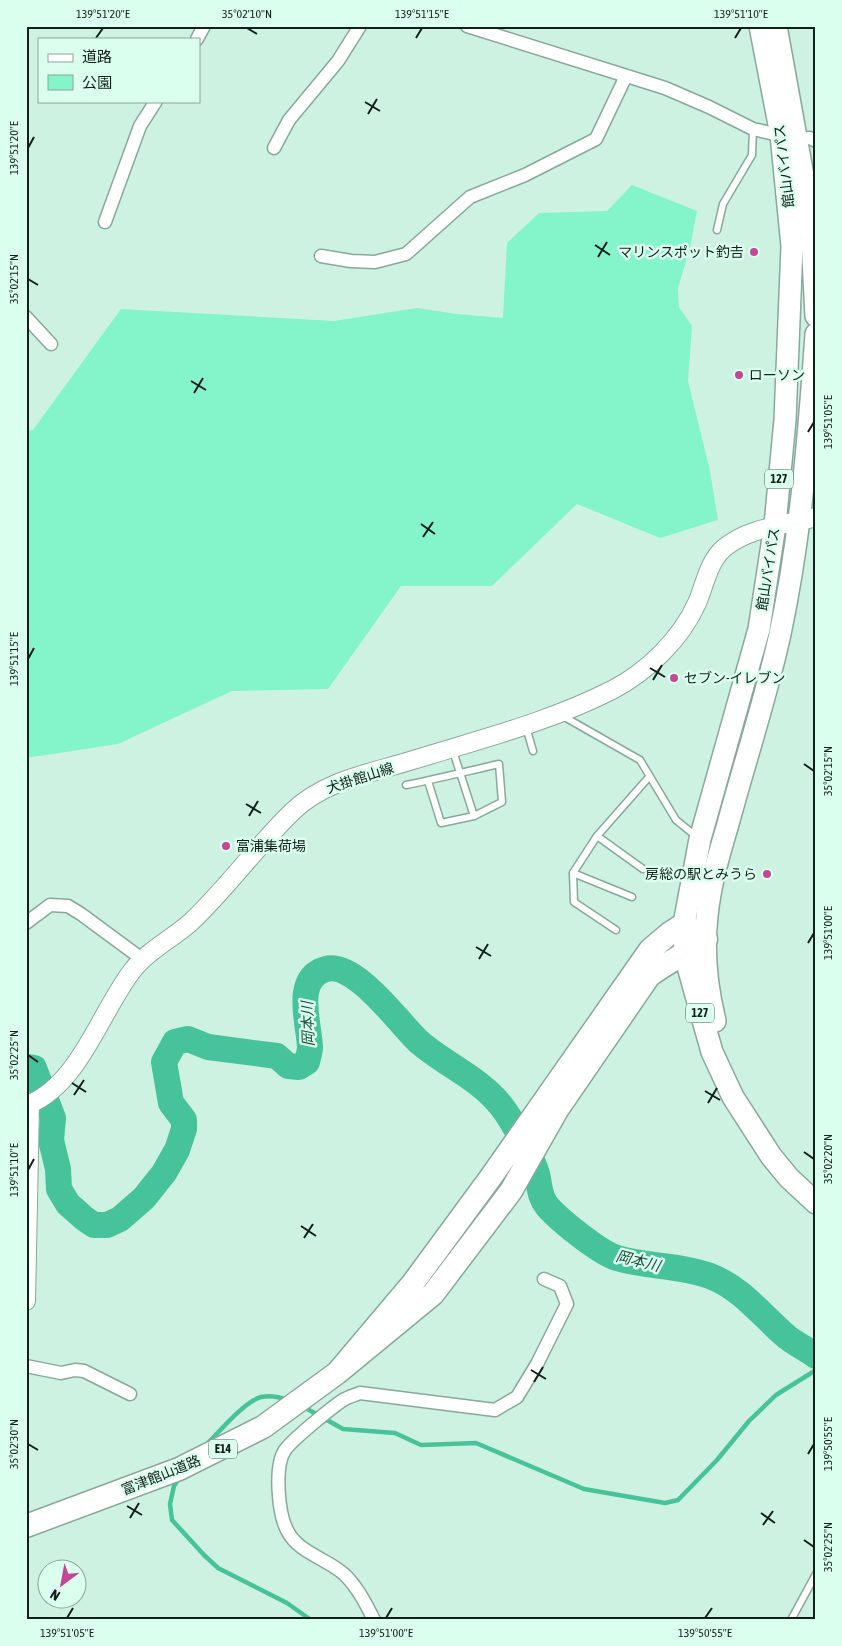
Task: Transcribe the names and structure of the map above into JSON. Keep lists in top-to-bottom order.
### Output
{
  "streets": {
    "highway": [
      "館山バイパス",
      "127",
      "E14",
      "富津館山道路"
    ],
    "main road": ["犬掛館山線"]
  },
  "crossings": [
    ["館山バイパス", "犬掛館山線"]
  ],
  "water": ["岡本川"],
  "places": [
    "マリンスポット釣𠮷",
    "ローソン",
    "セブン-イレブン",
    "富浦集荷場",
    "房総の駅とみうら"
  ],
  "legend": ["道路", "公園"],
  "north": "bottom left",
  "coordinates": [
    "139°51'20\"E",
    "35°02'10\"N",
    "139°51'15\"E",
    "139°51'10\"E",
    "35°02'15\"N",
    "139°51'05\"E",
    "139°51'00\"E",
    "35°02'25\"N",
    "35°02'20\"N",
    "35°02'30\"N",
    "139°50'55\"E"
  ]
}
